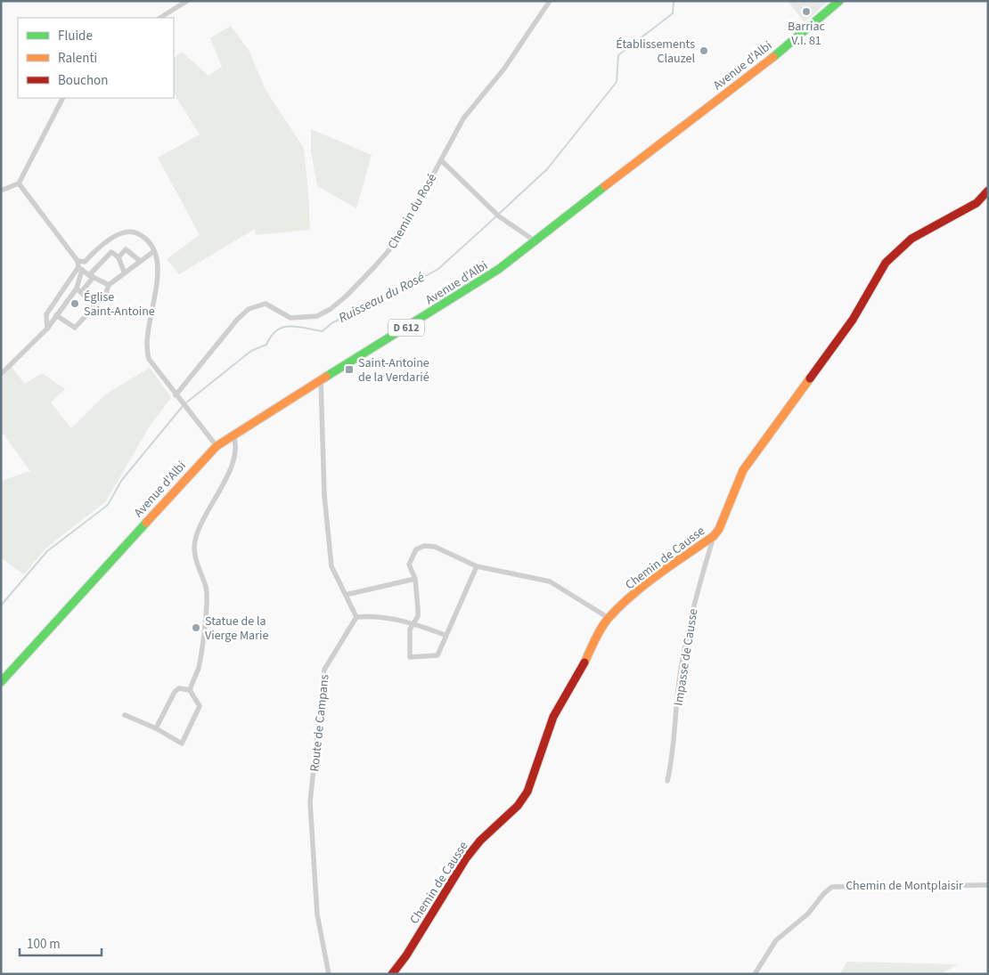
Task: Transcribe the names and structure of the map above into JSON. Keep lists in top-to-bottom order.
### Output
{
  "streets": {
    "main road": ["Avenue d'Albi", "D 612", "Chemin de Causse"],
    "street": [
      "Chemin du Rosé",
      "Impasse de Causse",
      "Route de Campans",
      "Chemin de Montplaisir"
    ]
  },
  "crossings": [
    ["Chemin de Causse", "Impasse de Causse"]
  ],
  "water": ["Ruisseau du Rosé"],
  "places": {
    "other": [
      "Barriac V.I. 81",
      "Établissements Clauzel",
      "Église Saint-Antoine",
      "Statue de la Vierge Marie"
    ],
    "transit": ["Saint-Antoine de la Verdarié"]
  },
  "legend": ["Fluide", "Ralenti", "Bouchon"],
  "scale_bar": "100 m"
}
